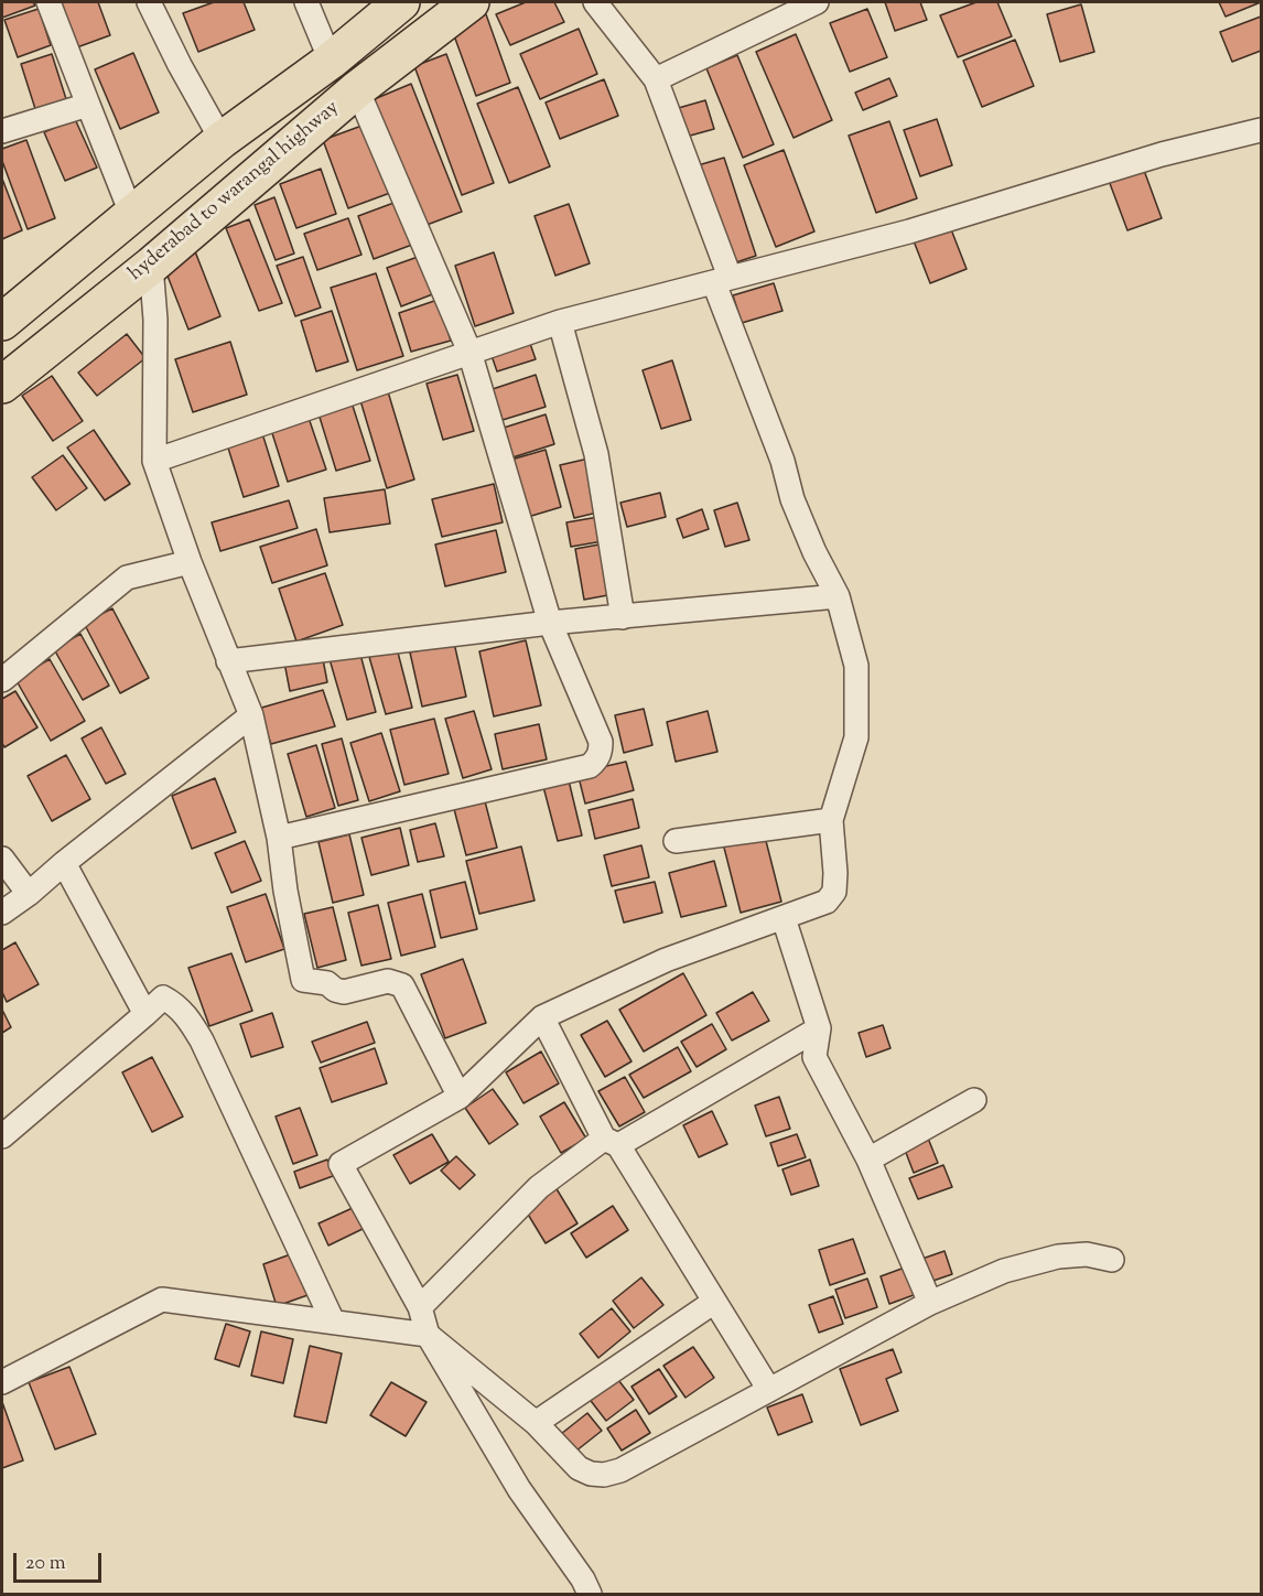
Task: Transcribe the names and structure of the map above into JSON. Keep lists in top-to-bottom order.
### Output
{
  "streets": {
    "main road": ["hyderabad to warangal highway"]
  },
  "scale_bar": "20 m"
}
